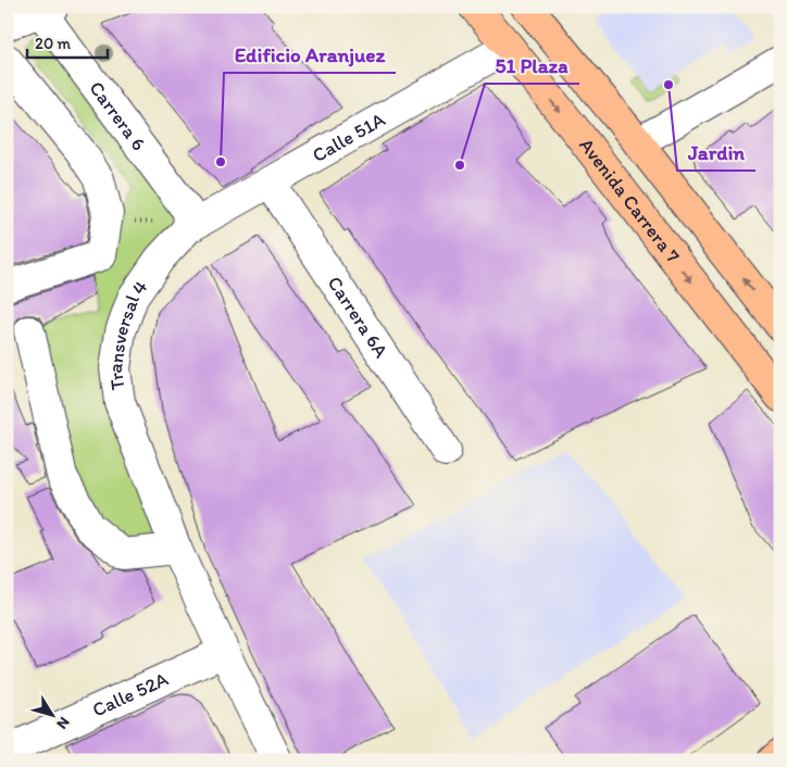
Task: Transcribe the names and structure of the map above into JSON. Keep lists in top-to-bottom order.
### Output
{
  "streets": {
    "main road": ["Avenida Carrera 7"],
    "street": [
      "Carrera 6",
      "Calle 51A",
      "Carrera 6A",
      "Transversal 4",
      "Calle 52A"
    ]
  },
  "crossings": [
    ["Carrera 6", "Calle 51A"],
    ["Carrera 6", "Transversal 4"],
    ["Calle 51A", "Avenida Carrera 7"],
    ["Calle 51A", "Carrera 6A"],
    ["Calle 51A", "Transversal 4"],
    ["Transversal 4", "Calle 52A"]
  ],
  "places": ["Jardin", "Edificio Aranjuez", "51 Plaza"],
  "scale_bar": "20 m",
  "north": "bottom right"
}
